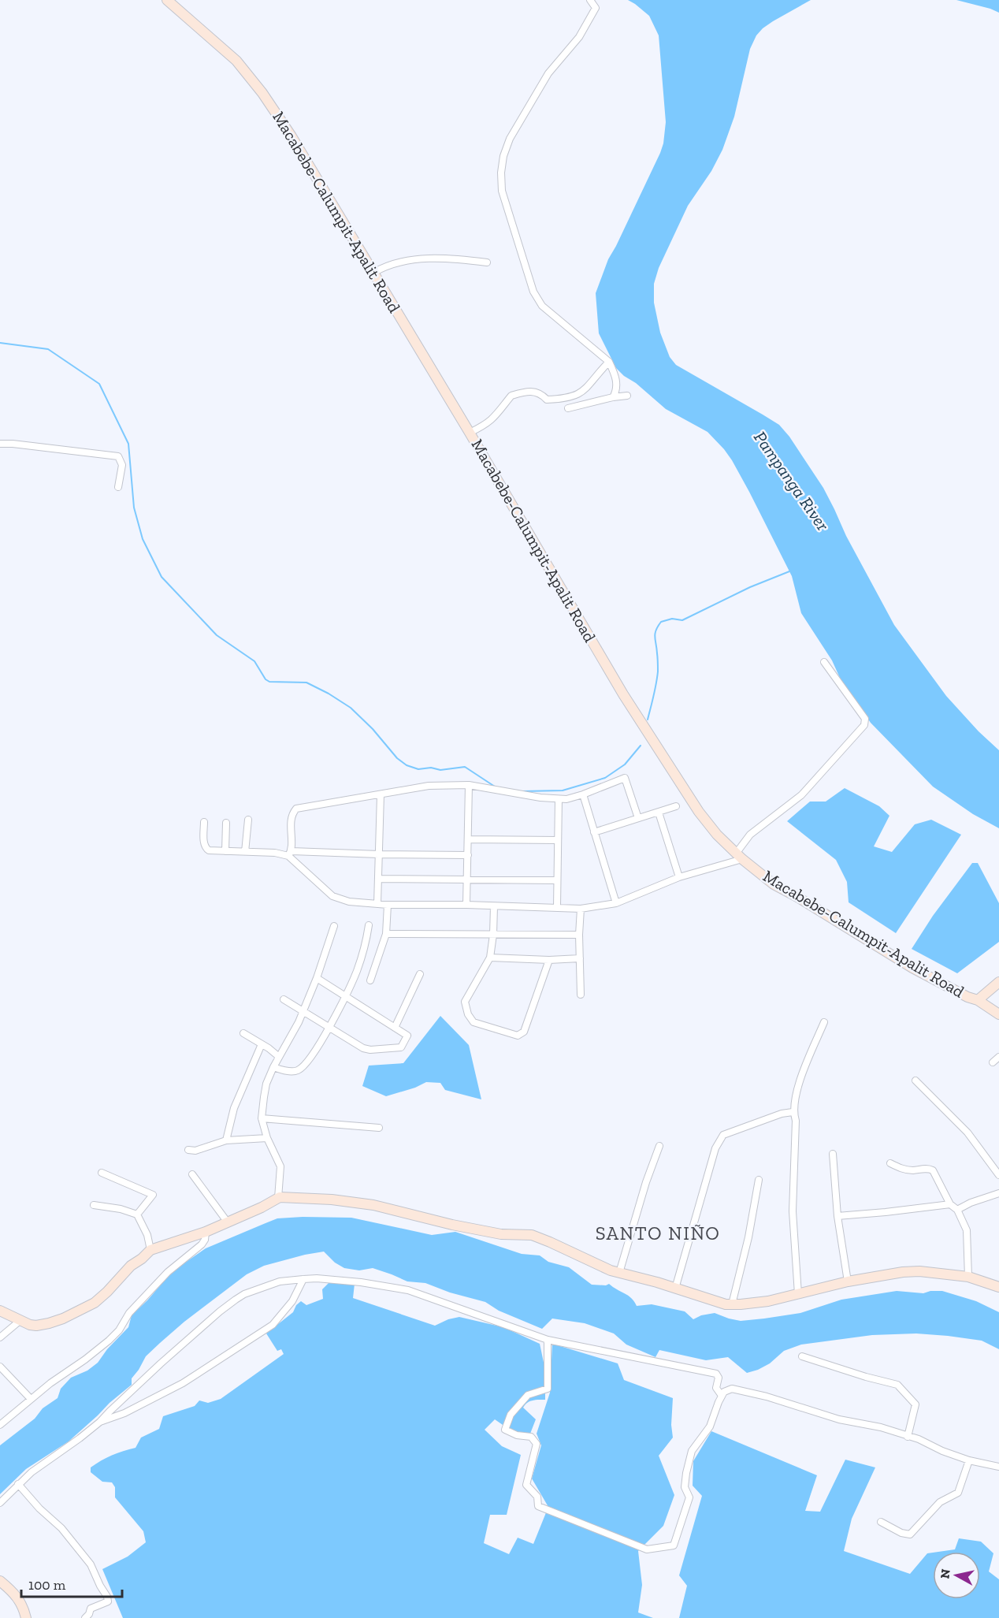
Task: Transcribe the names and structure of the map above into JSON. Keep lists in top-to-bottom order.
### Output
{
  "streets": {
    "main road": ["Macabebe-Calumpit-Apalit Road"]
  },
  "districts": ["SANTO NIÑO"],
  "water": ["Pampanga River"],
  "scale_bar": "100 m",
  "north": "left"
}
